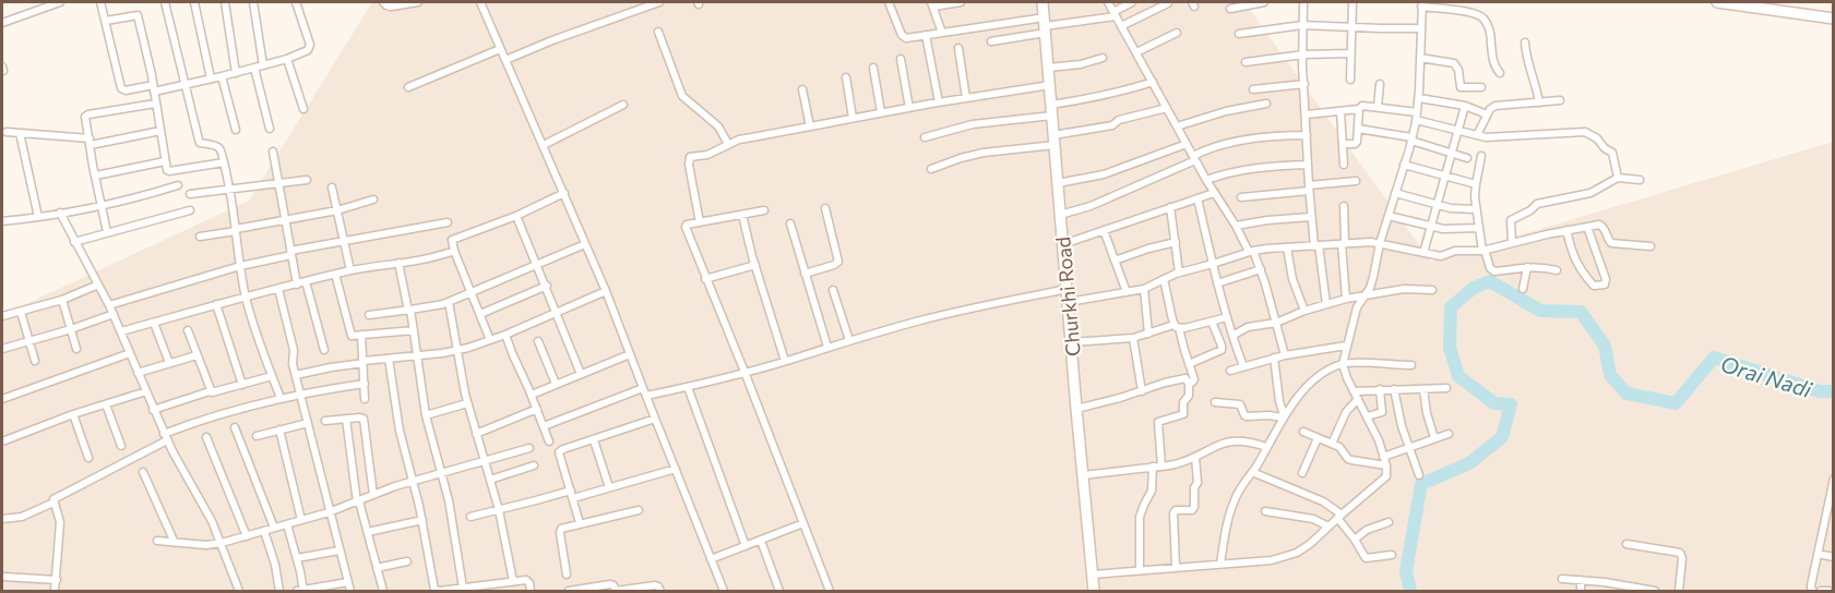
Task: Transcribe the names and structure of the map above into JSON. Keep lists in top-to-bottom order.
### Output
{
  "streets": {
    "street": ["Churkhi Road"]
  },
  "water": ["Orai Nadi"]
}
